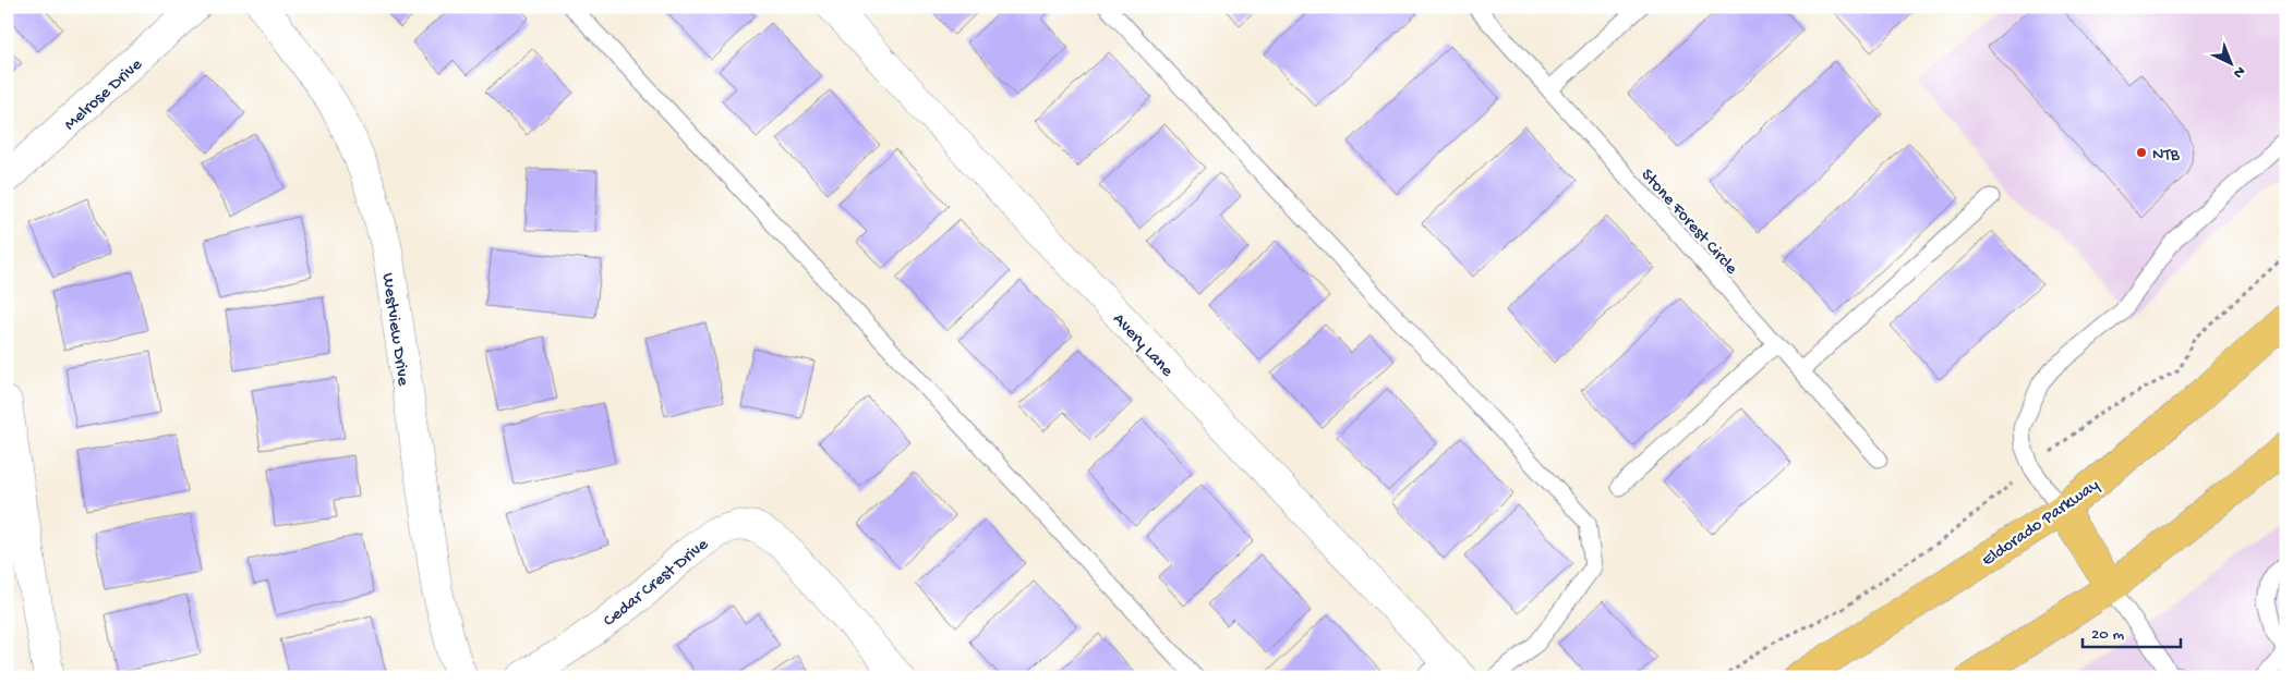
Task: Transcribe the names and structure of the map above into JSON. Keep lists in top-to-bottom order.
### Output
{
  "streets": {
    "main road": ["Eldorado Parkway"],
    "street": [
      "Melrose Drive",
      "Westview Drive",
      "Avery Lane",
      "Cedar Crest Drive"
    ],
    "lane": ["Stone Forest Circle"]
  },
  "places": ["NTB"],
  "scale_bar": "20 m",
  "north": "bottom right"
}
